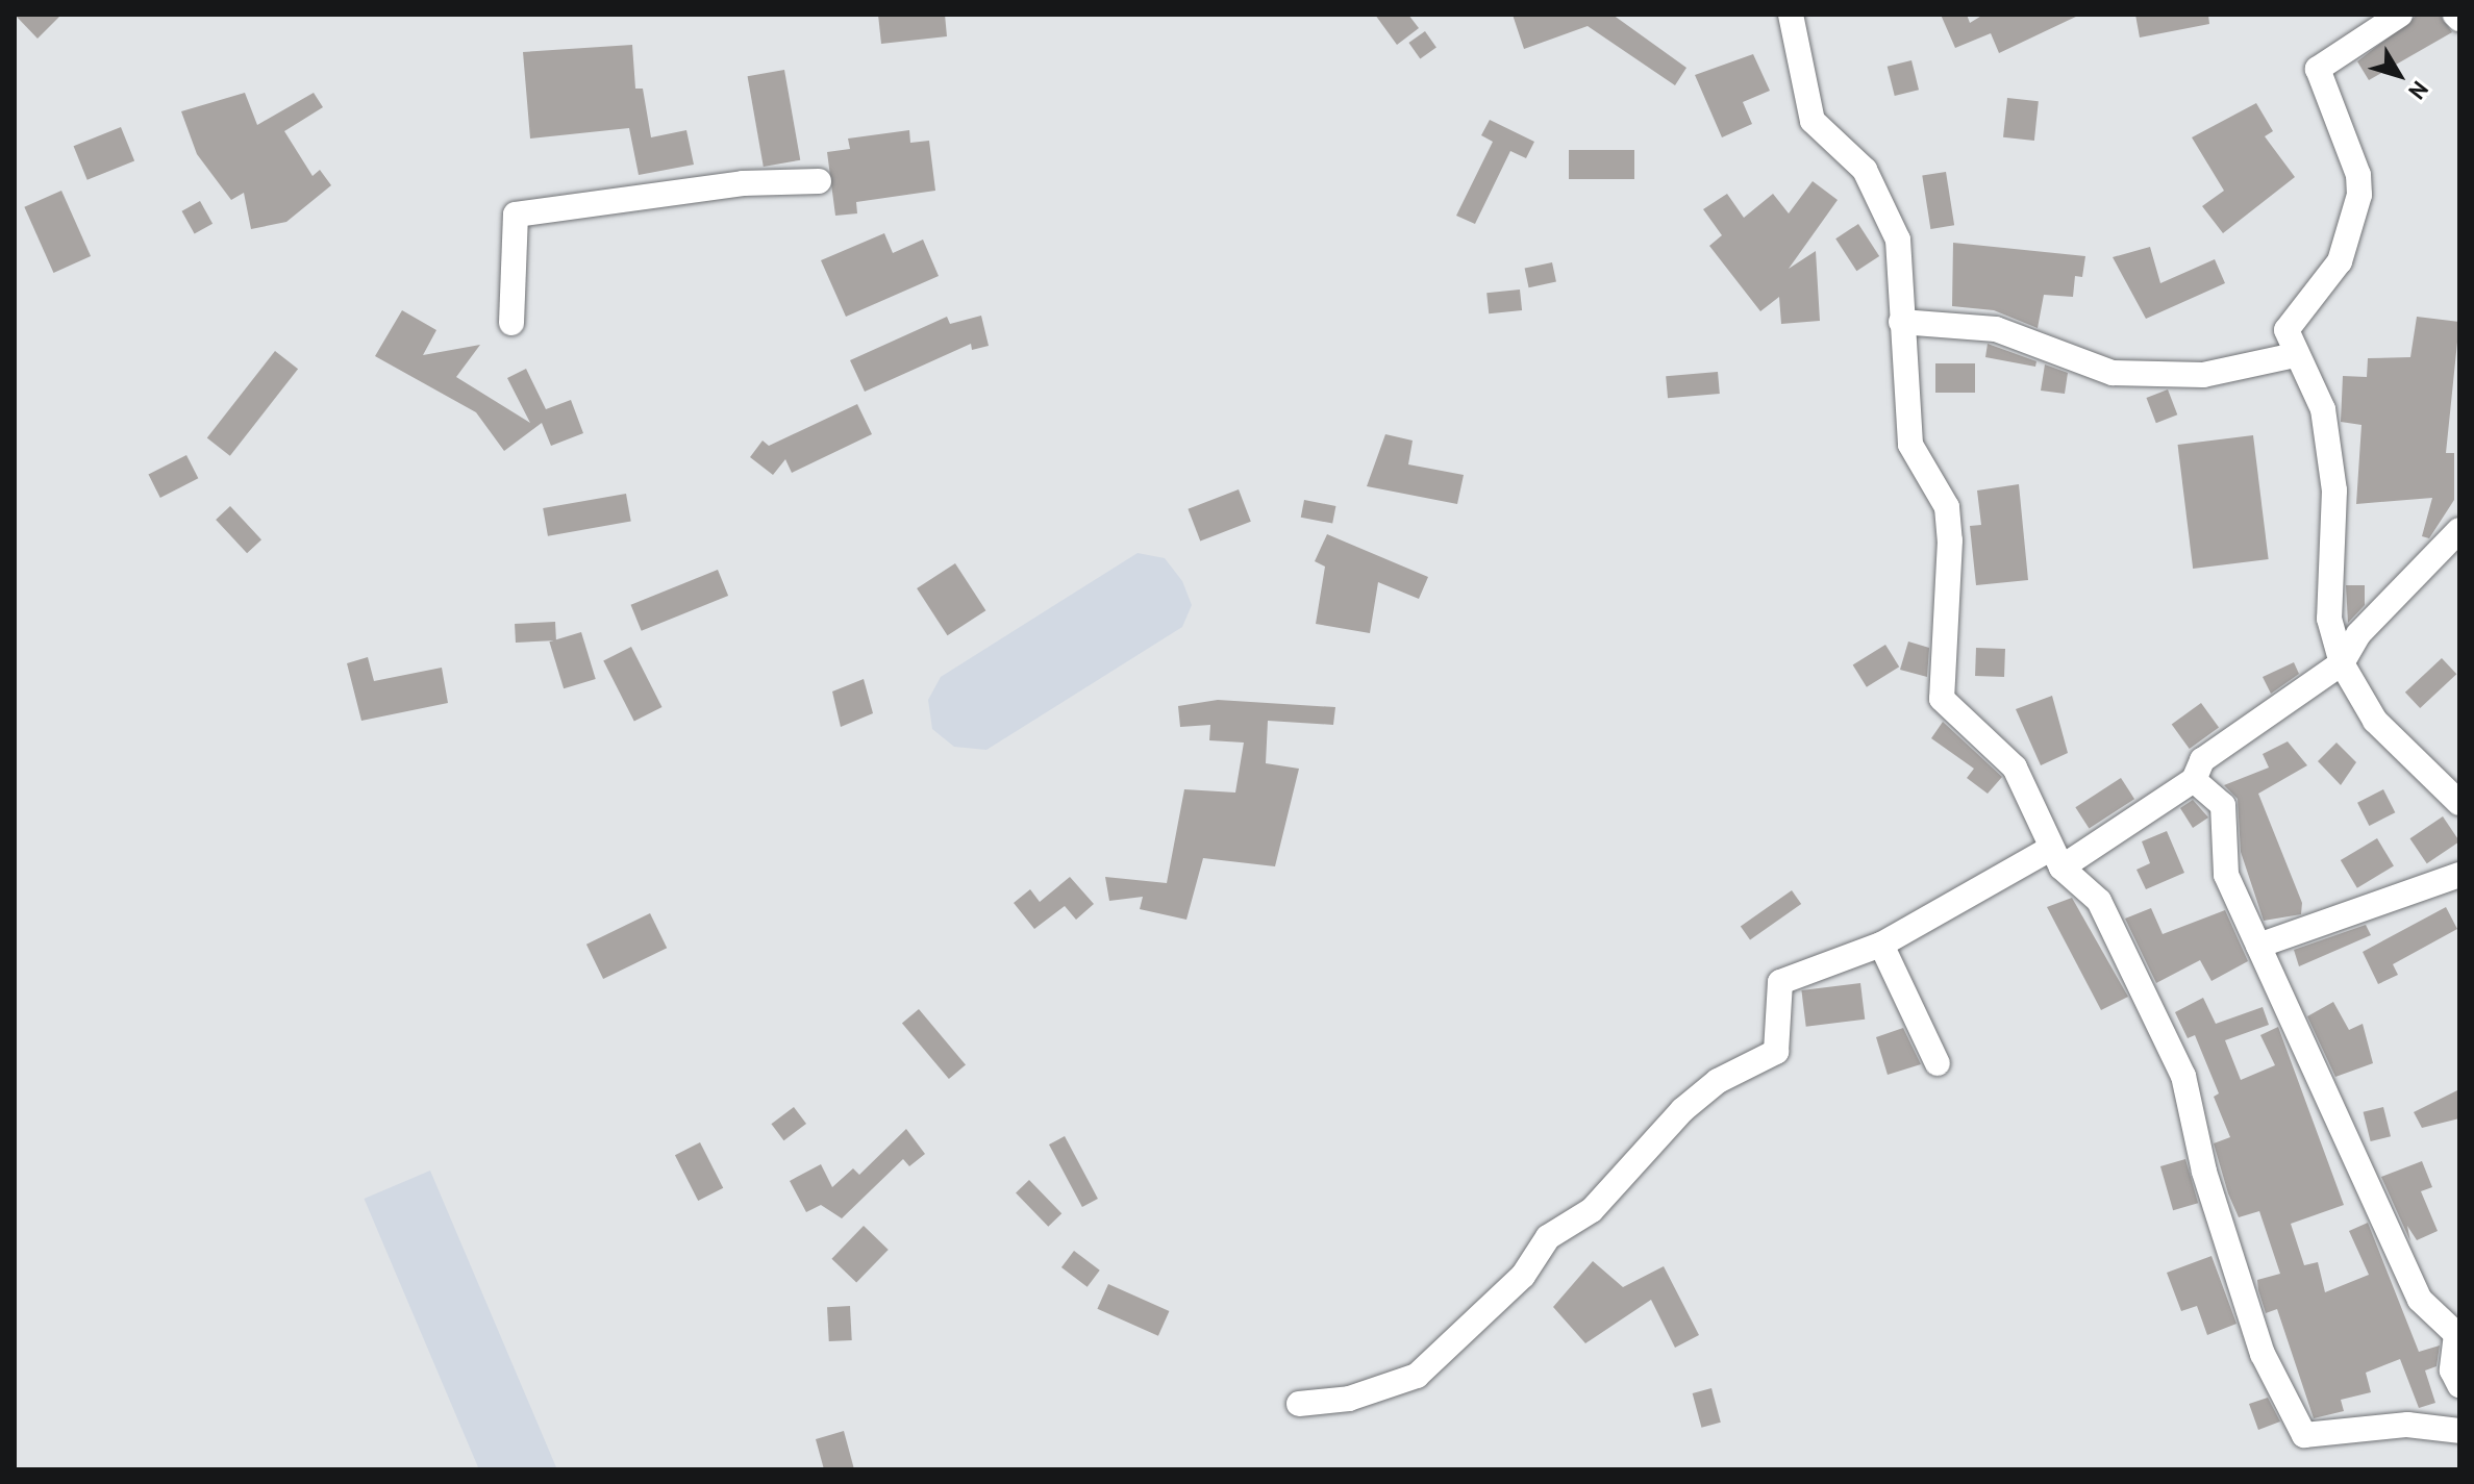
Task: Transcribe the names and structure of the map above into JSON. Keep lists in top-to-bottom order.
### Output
{
  "north": "bottom right"
}
